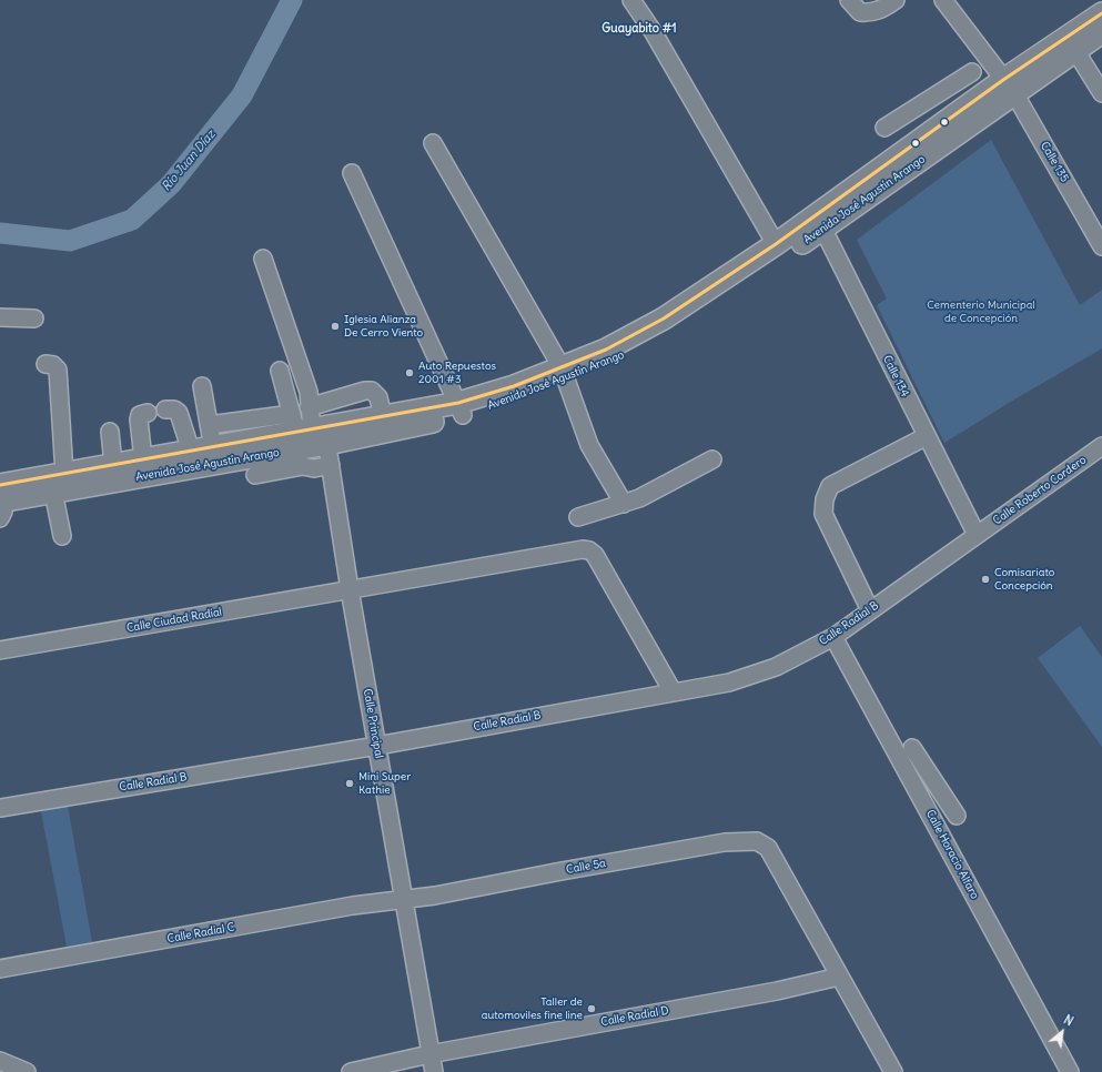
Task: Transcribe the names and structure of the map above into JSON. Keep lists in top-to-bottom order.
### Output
{
  "streets": {
    "main road": ["Avenida José Agustín Arango"],
    "street": [
      "Calle 135",
      "Calle 134",
      "Calle Roberto Cordero",
      "Calle Ciudad Radial",
      "Calle Radial B",
      "Calle Principal",
      "Calle Horacio Alfaro",
      "Calle 5a",
      "Calle Radial C",
      "Calle Radial D"
    ]
  },
  "crossings": [
    ["Calle 135", "Avenida José Agustín Arango"],
    ["Avenida José Agustín Arango", "Calle 134"],
    ["Avenida José Agustín Arango", "Calle Principal"],
    ["Calle 134", "Calle Roberto Cordero"],
    ["Calle 134", "Calle Radial B"],
    ["Calle Roberto Cordero", "Calle Radial B"],
    ["Calle Ciudad Radial", "Calle Radial B"],
    ["Calle Ciudad Radial", "Calle Principal"],
    ["Calle Radial B", "Calle Principal"],
    ["Calle Radial B", "Calle Horacio Alfaro"],
    ["Calle Principal", "Calle 5a"],
    ["Calle Principal", "Calle Radial C"],
    ["Calle Principal", "Calle Radial D"],
    ["Calle 5a", "Calle Radial C"],
    ["Calle 5a", "Calle Radial D"]
  ],
  "districts": ["Guayabito #1"],
  "water": ["Río Juan Díaz"],
  "parks": ["Cementerio Municipal de Concepción"],
  "places": [
    "Iglesia Alianza De Cerro Viento",
    "Auto Repuestos 2001 #3",
    "Comisariato Concepción",
    "Mini Super Kathie",
    "Taller de automoviles fine line"
  ],
  "north": "top right"
}
